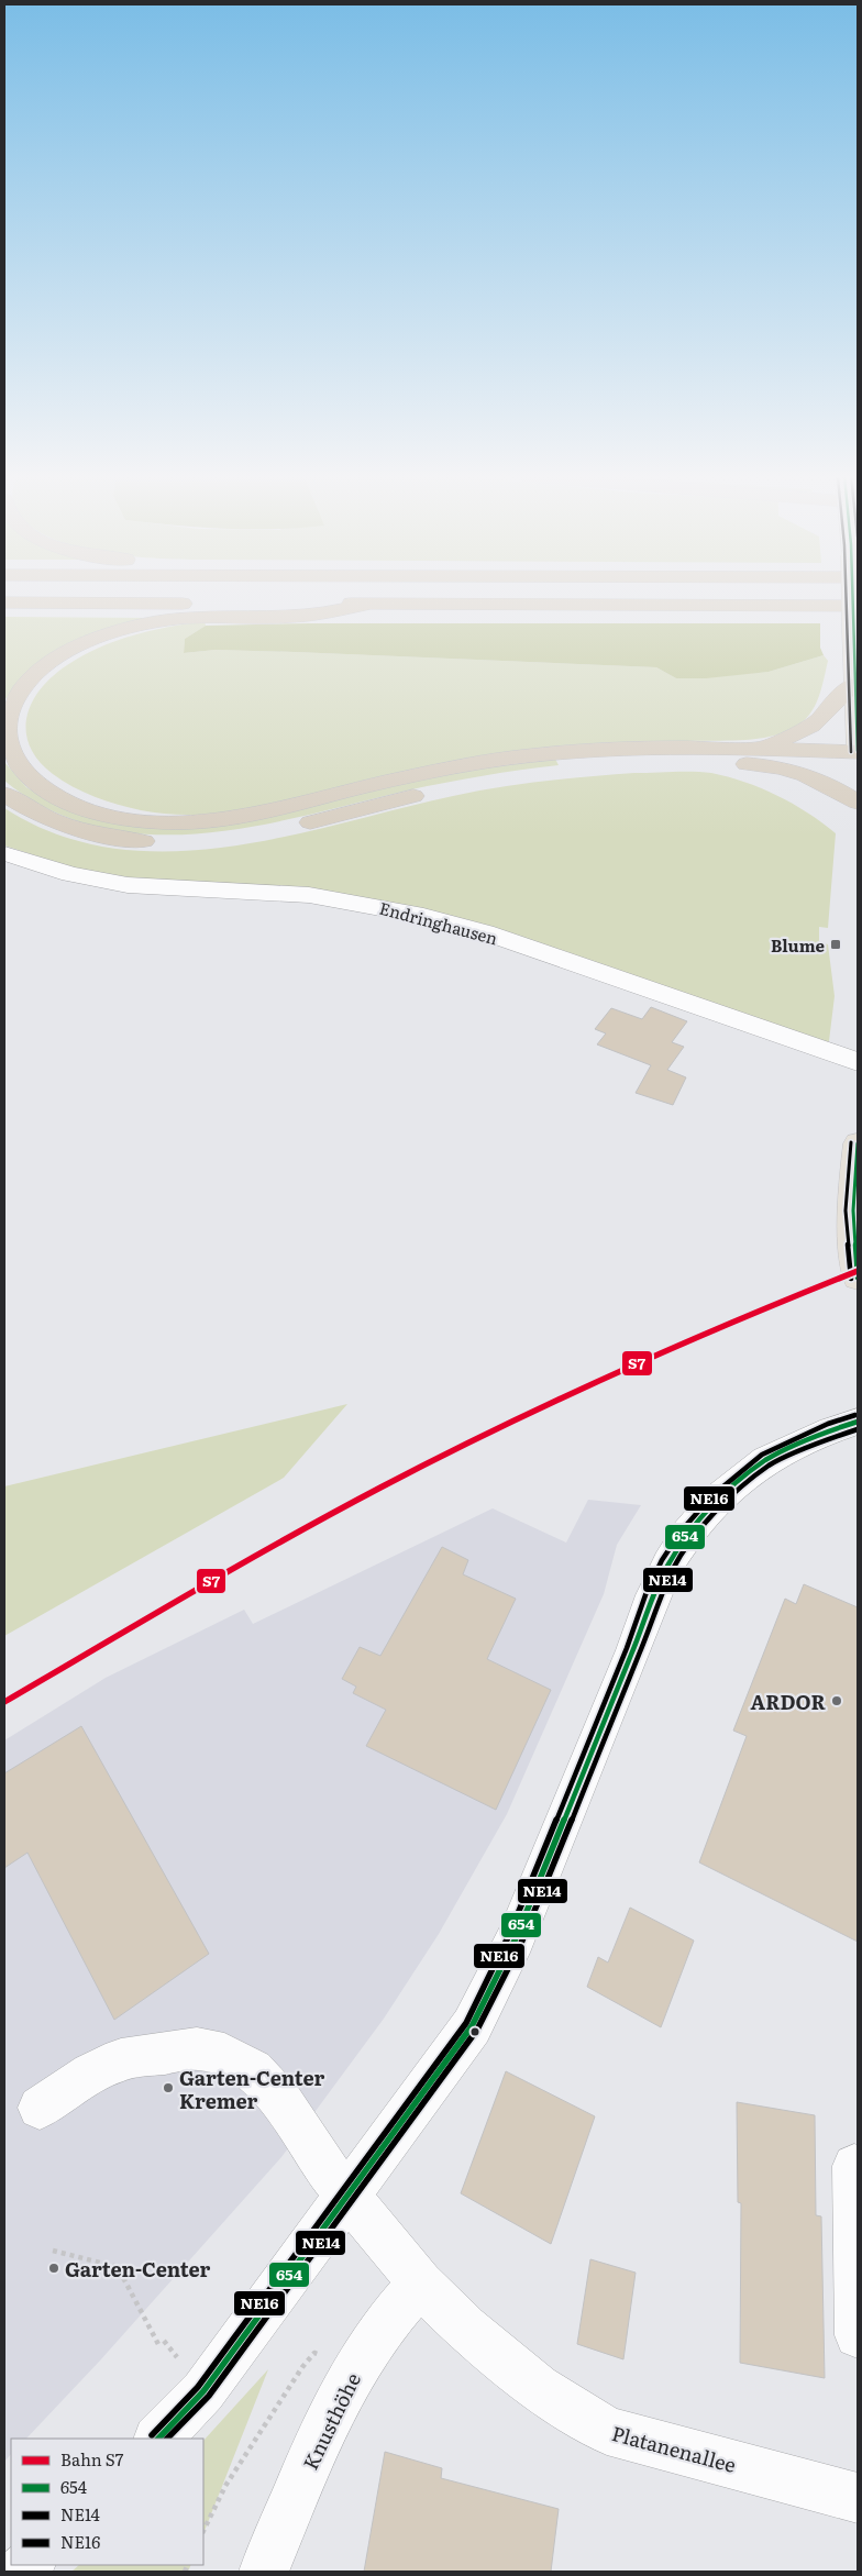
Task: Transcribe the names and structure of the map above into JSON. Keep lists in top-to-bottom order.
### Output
{
  "streets": {
    "street": ["Endringhausen", "Knusthöhe", "Platanenallee"]
  },
  "crossings": [
    ["Knusthöhe", "Platanenallee"]
  ],
  "places": {
    "transit": ["Blume"],
    "other": ["ARDOR", "Garten-Center Kremer", "Garten-Center"]
  },
  "lines": [
    "transit line 654",
    "transit line NE14",
    "rail line S7",
    "transit line NE16"
  ],
  "legend": [
    "Bahn S7",
    "654",
    "NE14",
    "NE16"
  ]
}
